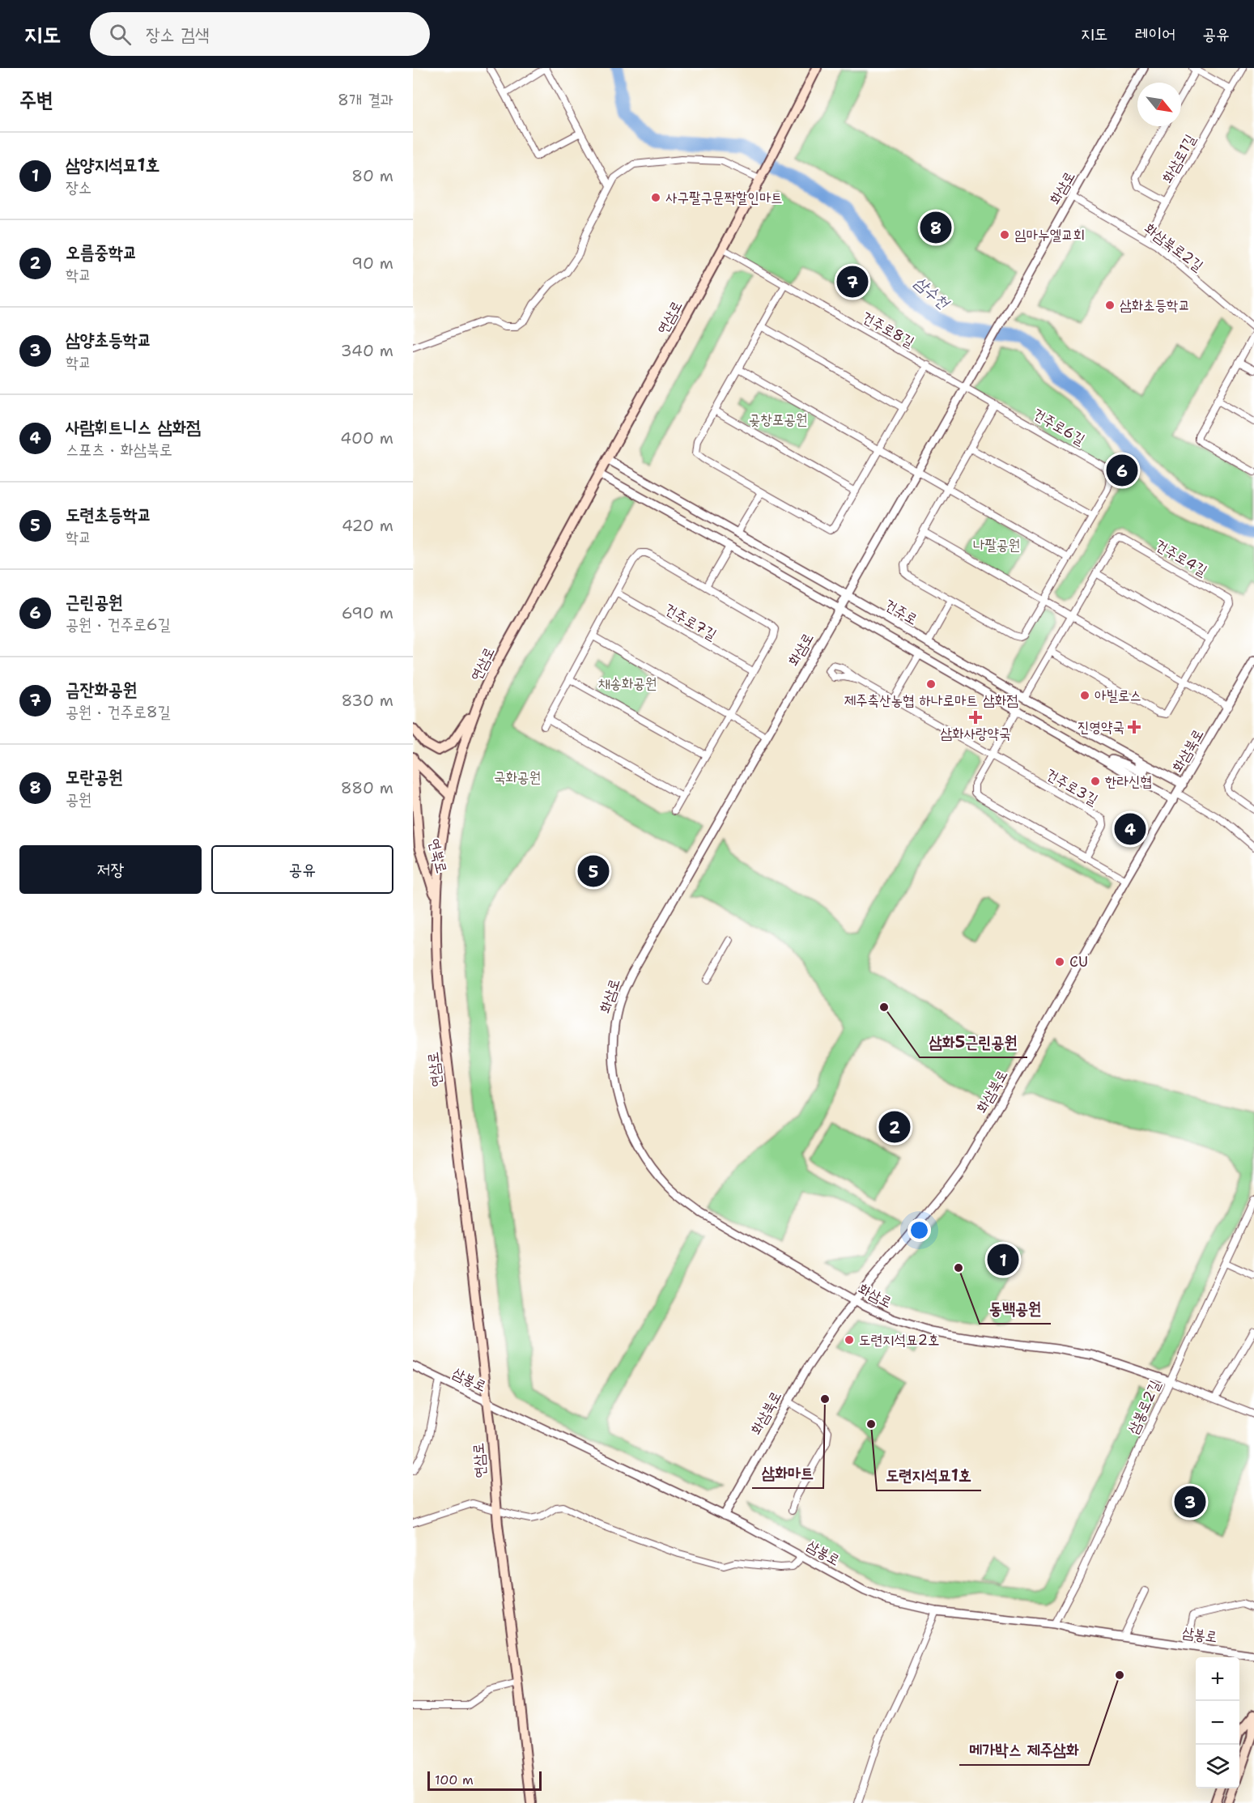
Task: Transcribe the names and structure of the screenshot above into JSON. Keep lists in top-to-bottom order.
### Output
{
  "streets": {
    "main road": ["연삼로", "연북로"],
    "street": [
      "화삼로1길",
      "화삼로",
      "화삼북로2길",
      "건주로8길",
      "건주로6길",
      "건주로4길",
      "건주로",
      "건주로7길",
      "화삼북로",
      "건주로3길",
      "삼봉로",
      "삼봉로2길"
    ]
  },
  "crossings": [
    ["화삼로1길", "화삼북로2길"],
    ["화삼로", "화삼북로2길"],
    ["화삼로", "건주로8길"],
    ["화삼로", "건주로"],
    ["화삼로", "화삼북로"],
    ["화삼로", "삼봉로2길"],
    ["연삼로", "건주로8길"],
    ["연삼로", "건주로"],
    ["연삼로", "연북로"],
    ["연삼로", "삼봉로"],
    ["건주로8길", "건주로6길"],
    ["건주로4길", "건주로"],
    ["건주로", "화삼북로"],
    ["화삼북로", "삼봉로"],
    ["삼봉로", "삼봉로2길"]
  ],
  "water": ["삼수천"],
  "parks": [
    "곶창포공원",
    "나팔공원",
    "채송화공원",
    "국화공원"
  ],
  "places": {
    "other": [
      "사구팔구문짝할인마트",
      "임마누엘교회",
      "삼화초등학교",
      "제주축산농협 하나로마트 삼화점",
      "아빌로스",
      "한라신협",
      "CU",
      "삼화5근린공원",
      "동백공원",
      "도련지석묘2호",
      "삼화마트",
      "도련지석묘1호",
      "메가박스 제주삼화"
    ],
    "health": ["삼화사랑약국", "진영약국"]
  },
  "scale_bar": "100 m",
  "north": "bottom right",
  "page": {
    "header": "지도",
    "search": "장소 검색",
    "nav": ["지도", "레이어", "공유"],
    "heading": ["주변", "8개 결과"],
    "list": [
      {
        "mark": "1",
        "name": "삼양지석묘1호",
        "note": "장소",
        "value": "80 m"
      },
      {
        "mark": "2",
        "name": "오름중학교",
        "note": "학교",
        "value": "90 m"
      },
      {
        "mark": "3",
        "name": "삼양초등학교",
        "note": "학교",
        "value": "340 m"
      },
      {
        "mark": "4",
        "name": "사람휘트니스 삼화점",
        "note": "스포츠 · 화삼북로",
        "value": "400 m"
      },
      {
        "mark": "5",
        "name": "도련초등학교",
        "note": "학교",
        "value": "420 m"
      },
      {
        "mark": "6",
        "name": "근린공원",
        "note": "공원 · 건주로6길",
        "value": "690 m"
      },
      {
        "mark": "7",
        "name": "금잔화공원",
        "note": "공원 · 건주로8길",
        "value": "830 m"
      },
      {
        "mark": "8",
        "name": "모란공원",
        "note": "공원",
        "value": "880 m"
      }
    ],
    "pins": [
      "8",
      "7",
      "6",
      "4",
      "5",
      "2",
      "1",
      "3"
    ],
    "buttons": ["저장", "공유"],
    "map_buttons": ["+", "−"],
    "scale": "100 m"
  }
}
